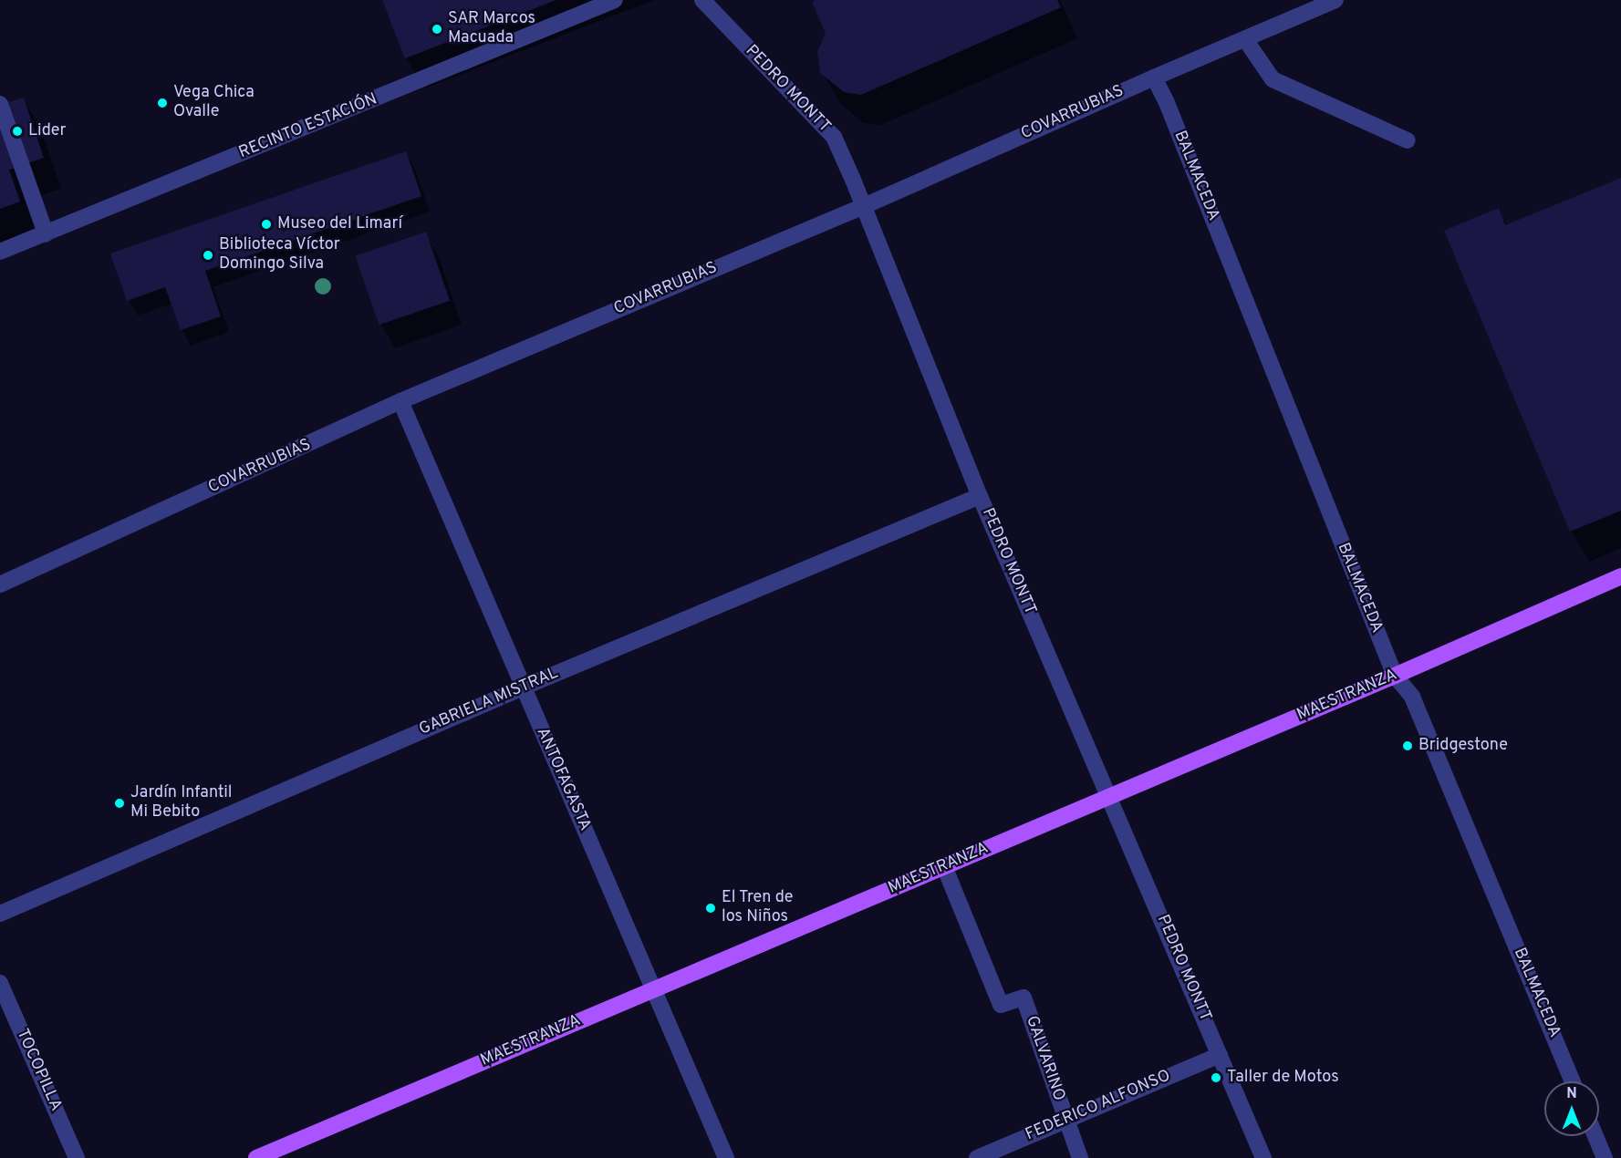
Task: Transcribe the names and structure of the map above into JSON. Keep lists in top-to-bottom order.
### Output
{
  "streets": {
    "main road": ["MAESTRANZA"],
    "street": [
      "PEDRO MONTT",
      "COVARRUBIAS",
      "RECINTO ESTACIÓN",
      "BALMACEDA",
      "GABRIELA MISTRAL",
      "ANTOFAGASTA",
      "GALVARINO",
      "TOCOPILLA",
      "FEDERICO ALFONSO"
    ]
  },
  "crossings": [
    ["PEDRO MONTT", "COVARRUBIAS"],
    ["PEDRO MONTT", "MAESTRANZA"],
    ["PEDRO MONTT", "GABRIELA MISTRAL"],
    ["PEDRO MONTT", "FEDERICO ALFONSO"],
    ["COVARRUBIAS", "BALMACEDA"],
    ["COVARRUBIAS", "ANTOFAGASTA"],
    ["BALMACEDA", "MAESTRANZA"],
    ["MAESTRANZA", "ANTOFAGASTA"],
    ["MAESTRANZA", "GALVARINO"],
    ["GABRIELA MISTRAL", "ANTOFAGASTA"],
    ["GALVARINO", "FEDERICO ALFONSO"]
  ],
  "places": [
    "SAR Marcos Macuada",
    "Vega Chica Ovalle",
    "Lider",
    "Museo del Limarí",
    "Biblioteca Víctor Domingo Silva",
    "Bridgestone",
    "Jardín Infantil Mi Bebito",
    "El Tren de los Niños",
    "Taller de Motos"
  ],
  "north": "top"
}
